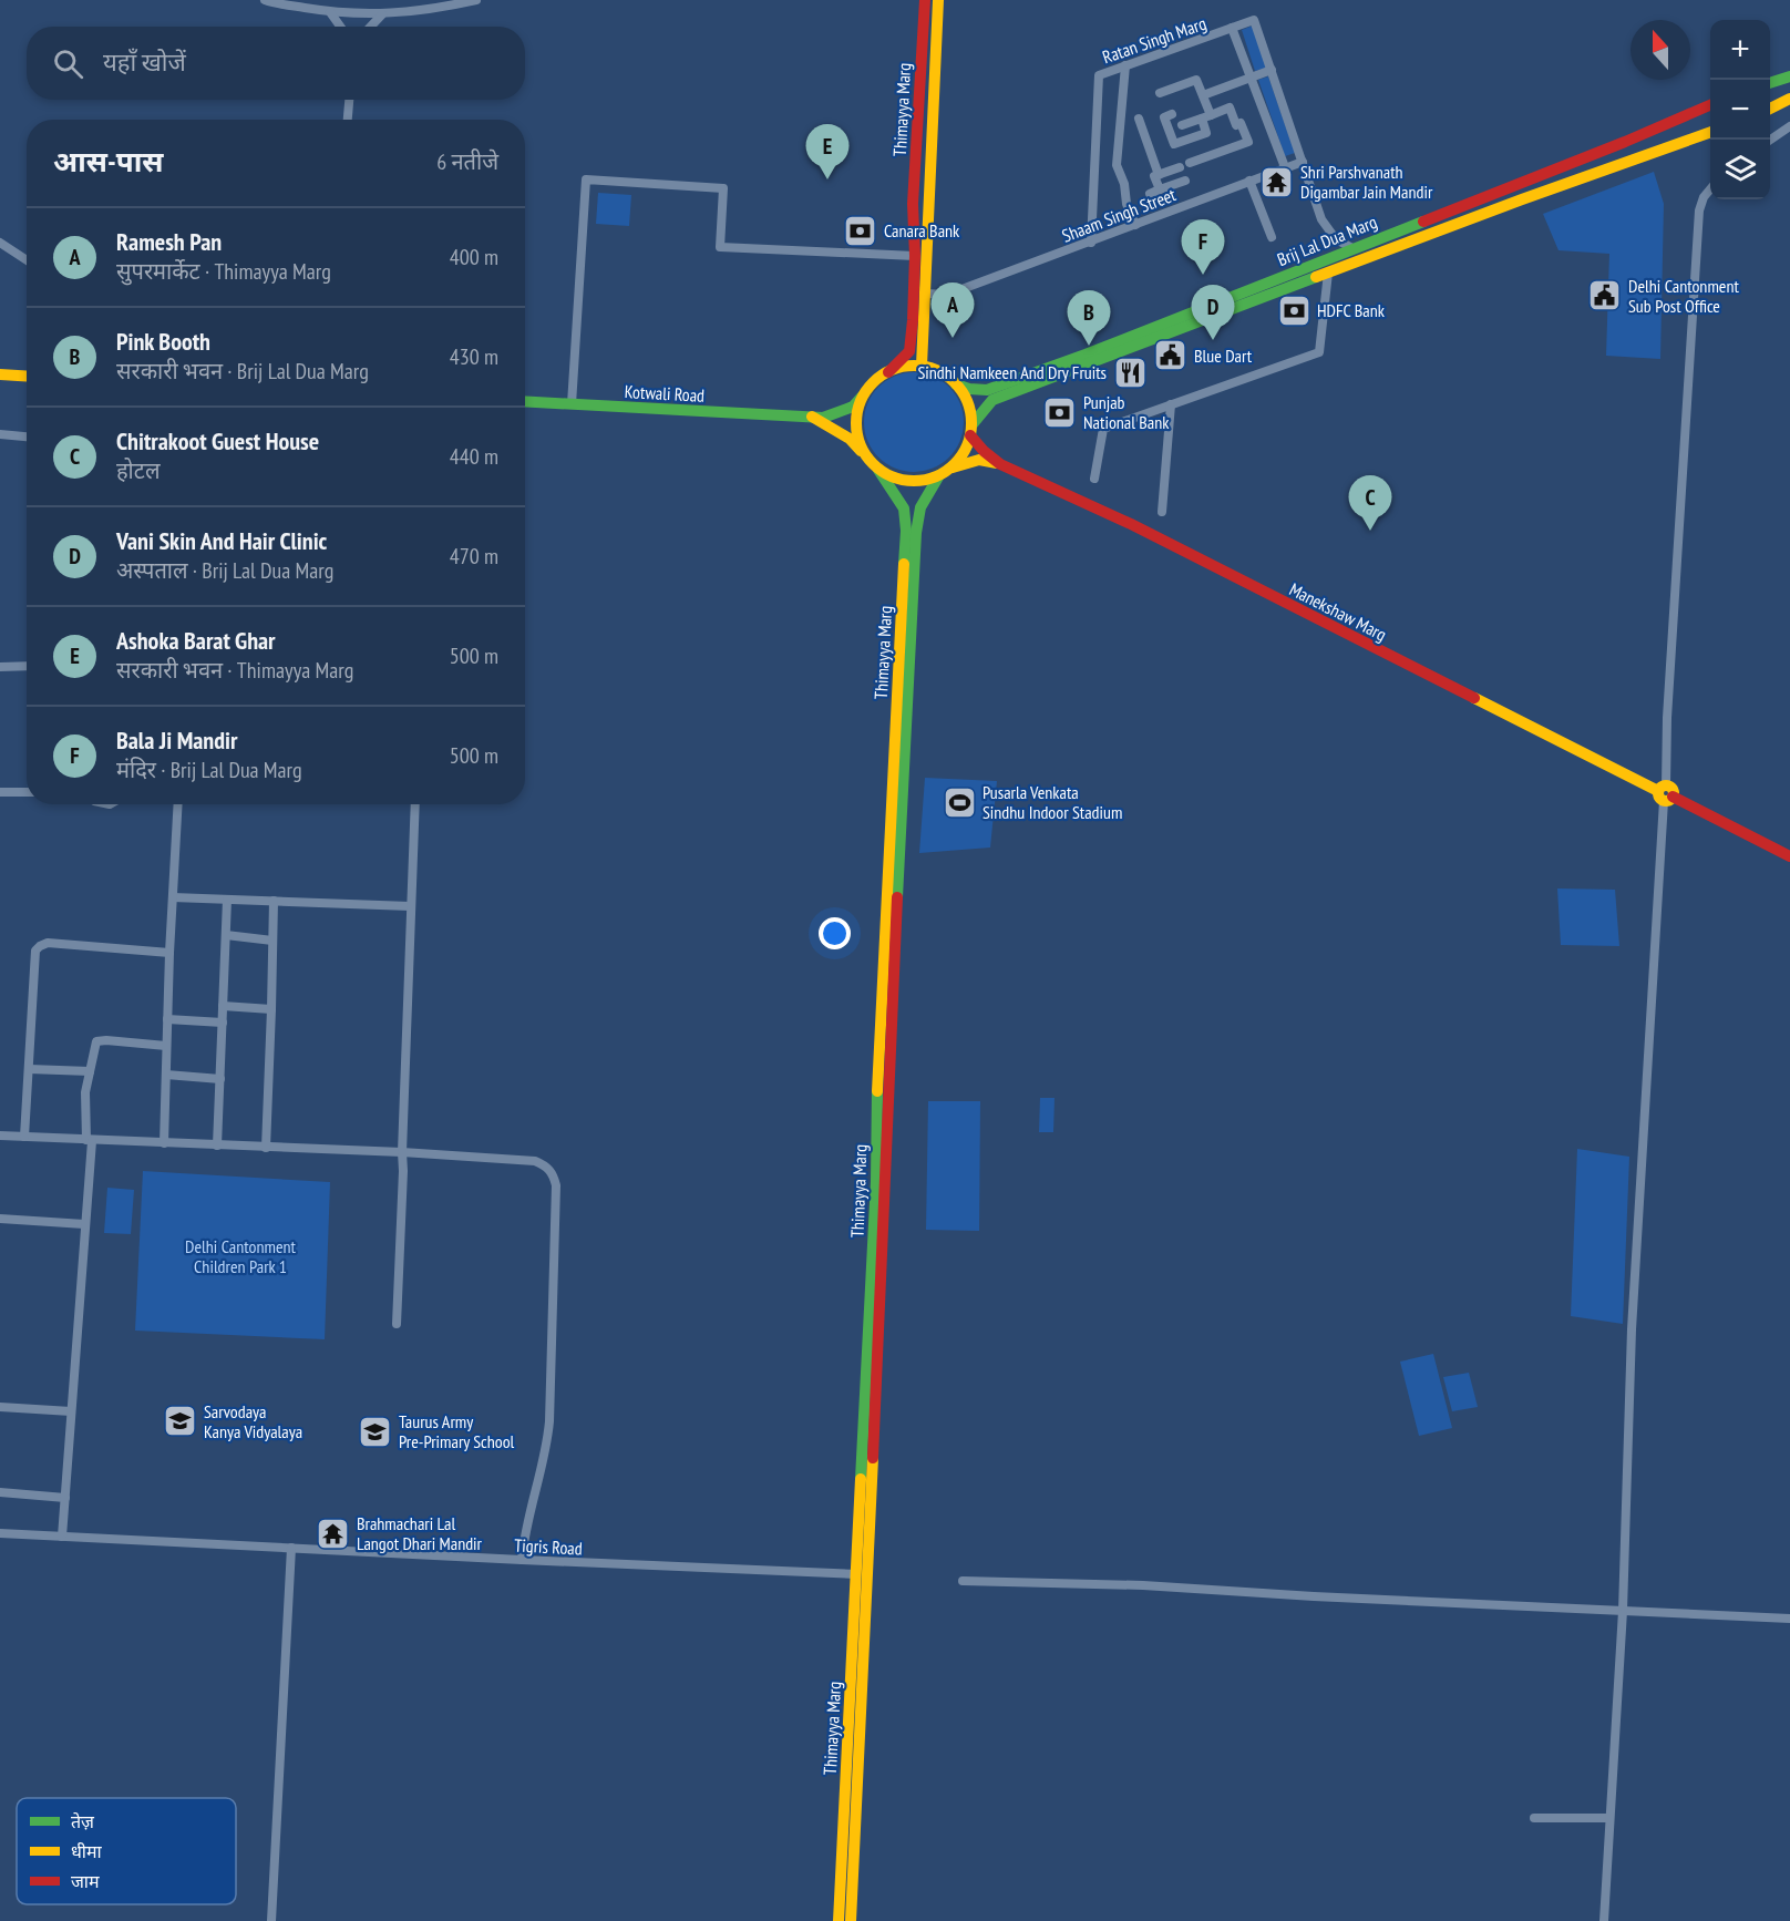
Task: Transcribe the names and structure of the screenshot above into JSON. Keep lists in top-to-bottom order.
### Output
{
  "streets": {
    "street": [
      "Ratan Singh Marg",
      "Thimayya Marg",
      "Shaam Singh Street",
      "Brij Lal Dua Marg",
      "Kotwali Road",
      "Manekshaw Marg",
      "Tigris Road"
    ]
  },
  "crossings": [
    ["Ratan Singh Marg", "Shaam Singh Street"],
    ["Ratan Singh Marg", "Brij Lal Dua Marg"],
    ["Thimayya Marg", "Shaam Singh Street"],
    ["Thimayya Marg", "Manekshaw Marg"],
    ["Thimayya Marg", "Tigris Road"]
  ],
  "parks": ["Delhi Cantonment Children Park 1"],
  "places": {
    "temple": ["Shri Parshvanath Digambar Jain Mandir", "Brahmachari Lal Langot Dhari Mandir"],
    "bank": ["Canara Bank", "HDFC Bank", "Punjab National Bank"],
    "public building": ["Delhi Cantonment Sub Post Office", "Blue Dart"],
    "restaurant": ["Sindhi Namkeen And Dry Fruits"],
    "sports": ["Pusarla Venkata Sindhu Indoor Stadium"],
    "school or university": ["Sarvodaya Kanya Vidyalaya", "Taurus Army Pre-Primary School"]
  },
  "legend": ["तेज़", "धीमा", "जाम"],
  "north": "top",
  "page": {
    "map_buttons": ["+", "−"],
    "search": "यहाँ खोजें",
    "heading": ["आस-पास", "6 नतीजे"],
    "pins": [
      "E",
      "F",
      "A",
      "D",
      "B",
      "C"
    ],
    "list": [
      {
        "mark": "A",
        "name": "Ramesh Pan",
        "note": "सुपरमार्केट · Thimayya Marg",
        "value": "400 m"
      },
      {
        "mark": "B",
        "name": "Pink Booth",
        "note": "सरकारी भवन · Brij Lal Dua Marg",
        "value": "430 m"
      },
      {
        "mark": "C",
        "name": "Chitrakoot Guest House",
        "note": "होटल",
        "value": "440 m"
      },
      {
        "mark": "D",
        "name": "Vani Skin And Hair Clinic",
        "note": "अस्पताल · Brij Lal Dua Marg",
        "value": "470 m"
      },
      {
        "mark": "E",
        "name": "Ashoka Barat Ghar",
        "note": "सरकारी भवन · Thimayya Marg",
        "value": "500 m"
      },
      {
        "mark": "F",
        "name": "Bala Ji Mandir",
        "note": "मंदिर · Brij Lal Dua Marg",
        "value": "500 m"
      }
    ]
  }
}
